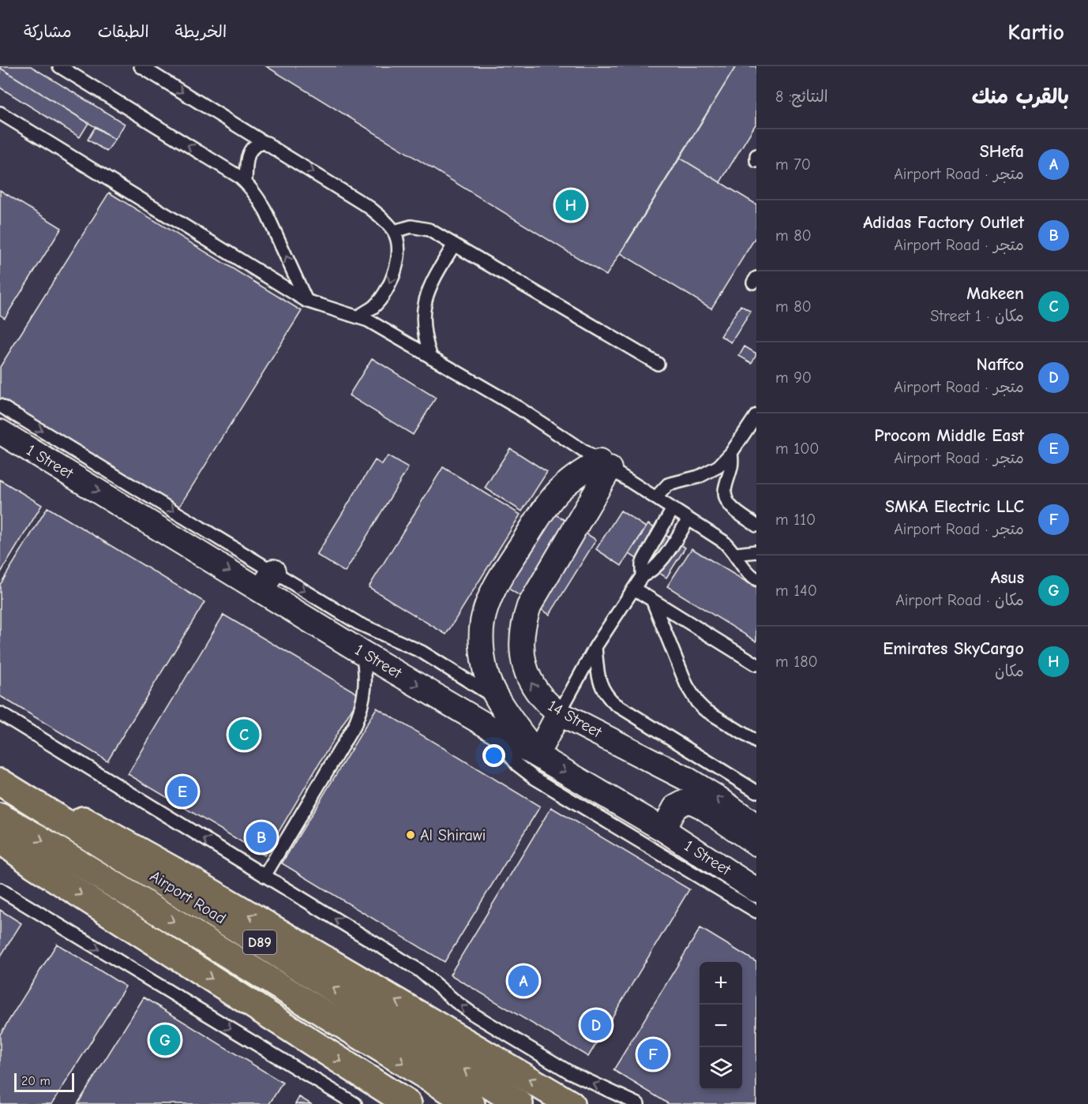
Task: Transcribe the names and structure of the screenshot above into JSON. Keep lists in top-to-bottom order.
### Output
{
  "streets": {
    "main road": ["Airport Road", "D89"],
    "street": ["1 Street", "14 Street"]
  },
  "one_way": ["1 Street"],
  "places": ["Al Shirawi"],
  "scale_bar": "20 m",
  "page": {
    "header": "Kartio",
    "nav": ["الخريطة", "الطبقات", "مشاركة"],
    "heading": ["بالقرب منك", "النتائج: 8"],
    "list": [
      {
        "mark": "A",
        "name": "SHefa",
        "note": "متجر · Airport Road",
        "value": "70 m"
      },
      {
        "mark": "B",
        "name": "Adidas Factory Outlet",
        "note": "متجر · Airport Road",
        "value": "80 m"
      },
      {
        "mark": "C",
        "name": "Makeen",
        "note": "مكان · 1 Street",
        "value": "80 m"
      },
      {
        "mark": "D",
        "name": "Naffco",
        "note": "متجر · Airport Road",
        "value": "90 m"
      },
      {
        "mark": "E",
        "name": "Procom Middle East",
        "note": "متجر · Airport Road",
        "value": "100 m"
      },
      {
        "mark": "F",
        "name": "SMKA Electric LLC",
        "note": "متجر · Airport Road",
        "value": "110 m"
      },
      {
        "mark": "G",
        "name": "Asus",
        "note": "مكان · Airport Road",
        "value": "140 m"
      },
      {
        "mark": "H",
        "name": "Emirates SkyCargo",
        "note": "مكان",
        "value": "180 m"
      }
    ],
    "pins": [
      "H",
      "C",
      "E",
      "B",
      "A",
      "D",
      "G",
      "F"
    ],
    "map_buttons": ["+", "−"],
    "scale": "20 m"
  }
}
